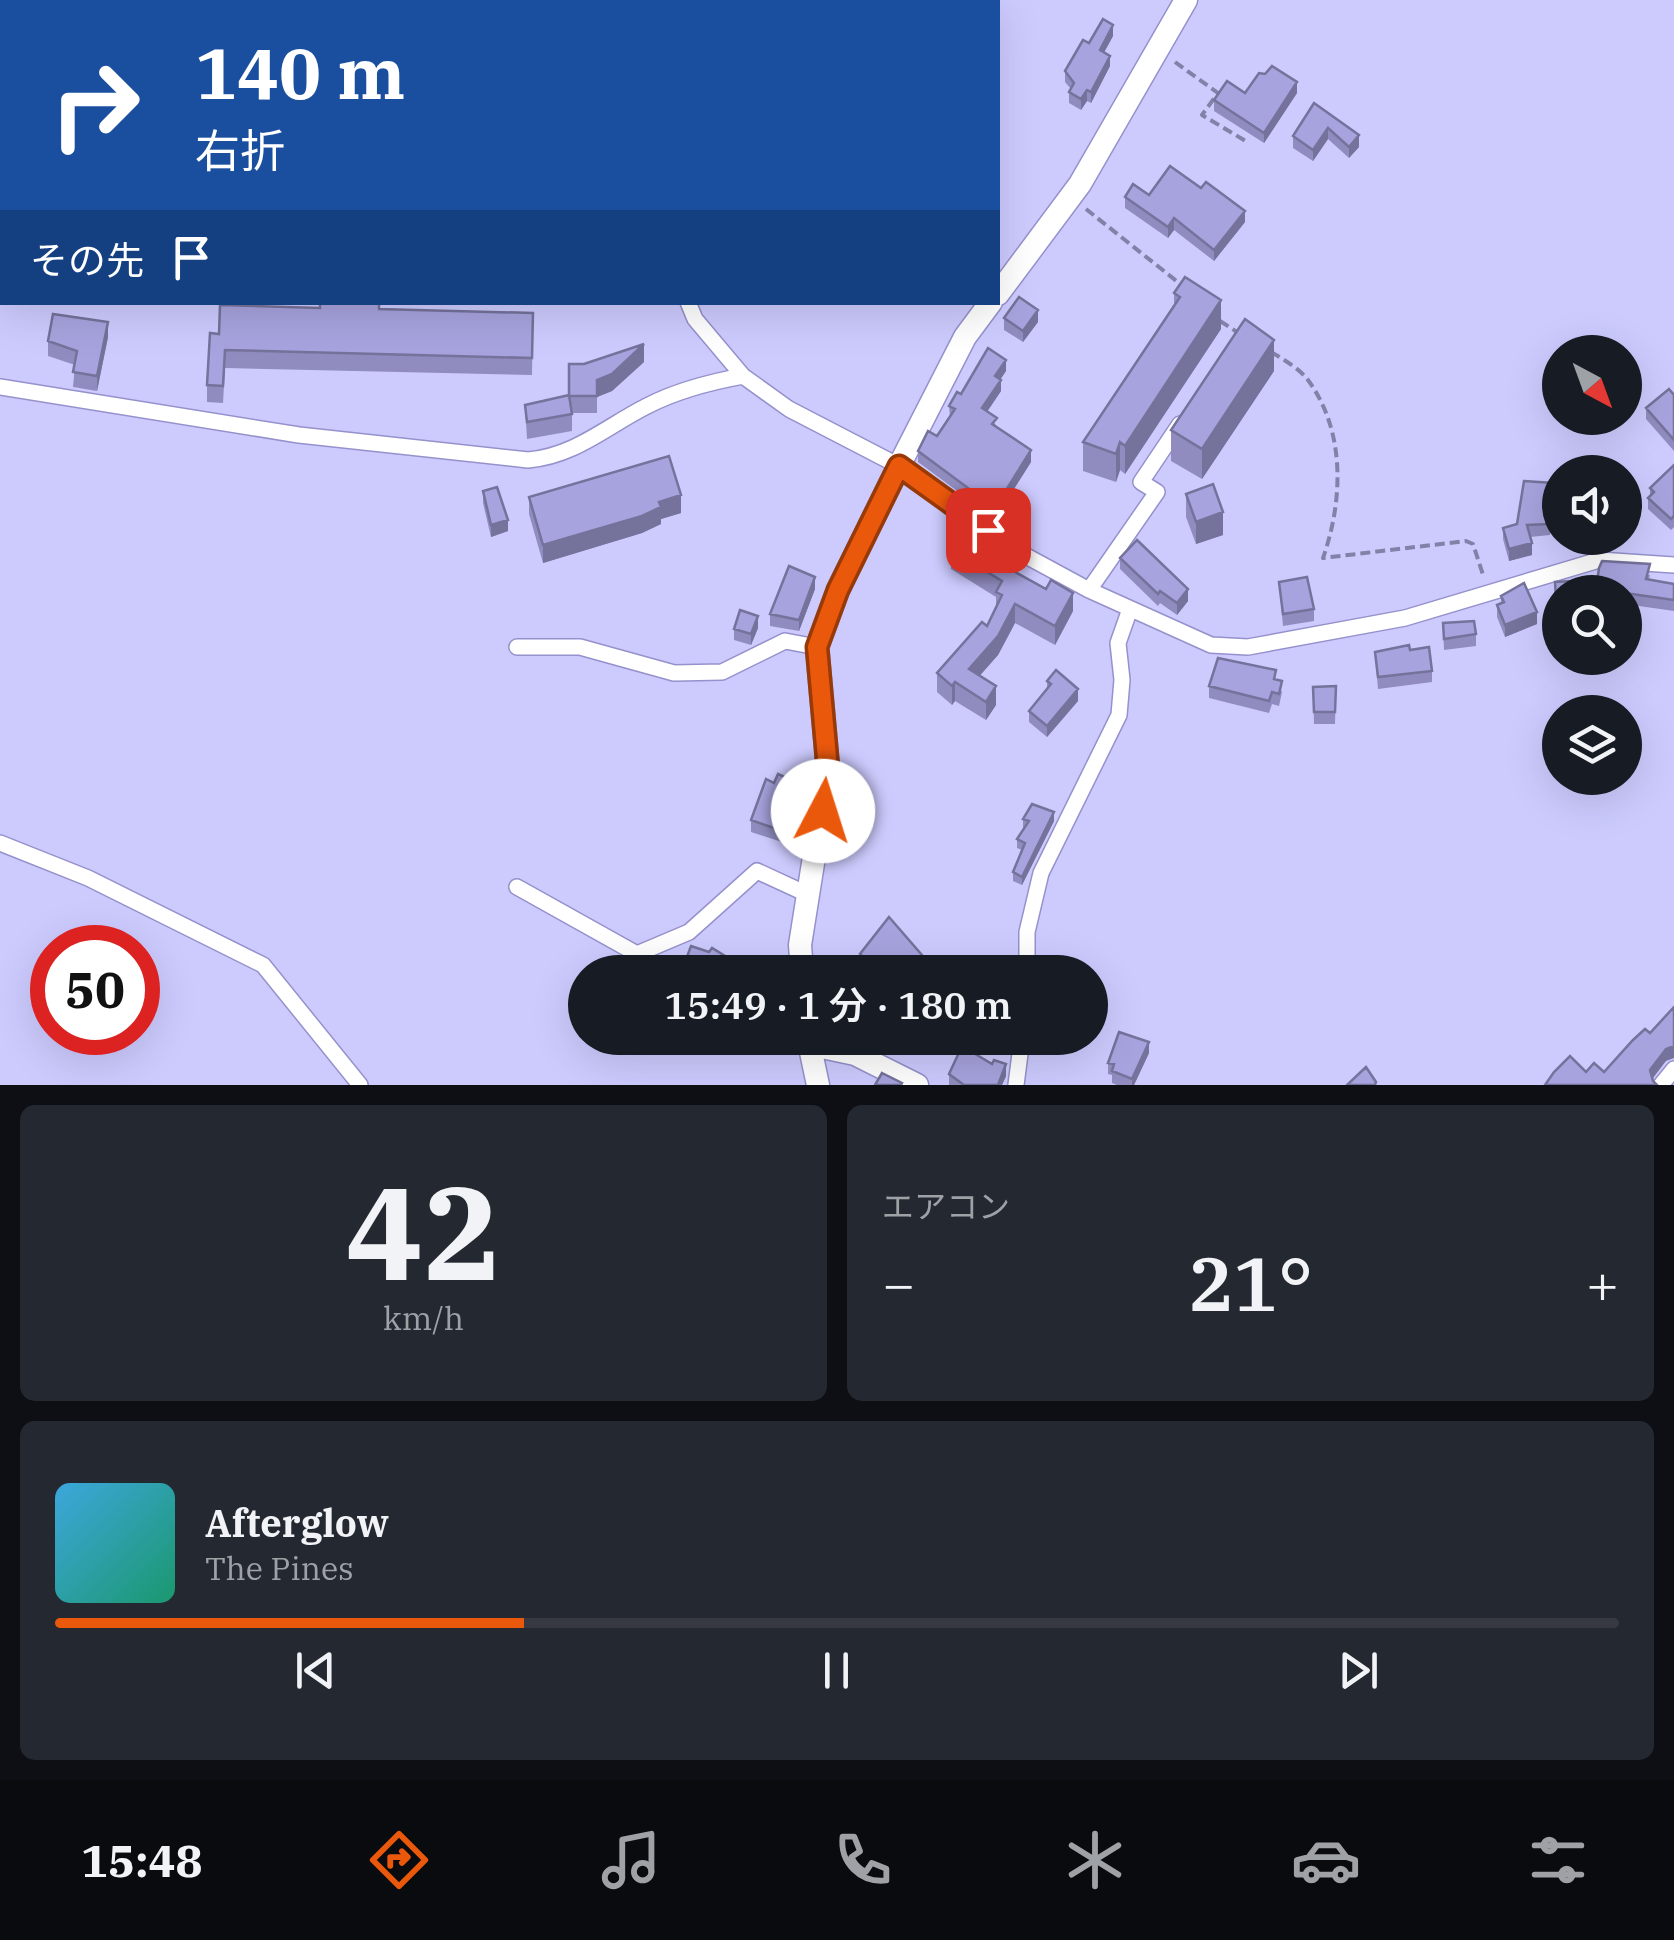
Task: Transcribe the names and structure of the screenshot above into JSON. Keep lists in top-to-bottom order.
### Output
{
  "north": "bottom right",
  "page": {
    "turn": ["140 m", "右折"],
    "then": "その先",
    "limit": "50",
    "trip": "15:49 · 1 分 · 180 m",
    "tile": [
      ["42", "km/h"],
      "エアコン"
    ],
    "heat": ["−", "21°", "+"],
    "song": ["Afterglow", "The Pines"],
    "tabs": "15:48"
  }
}
